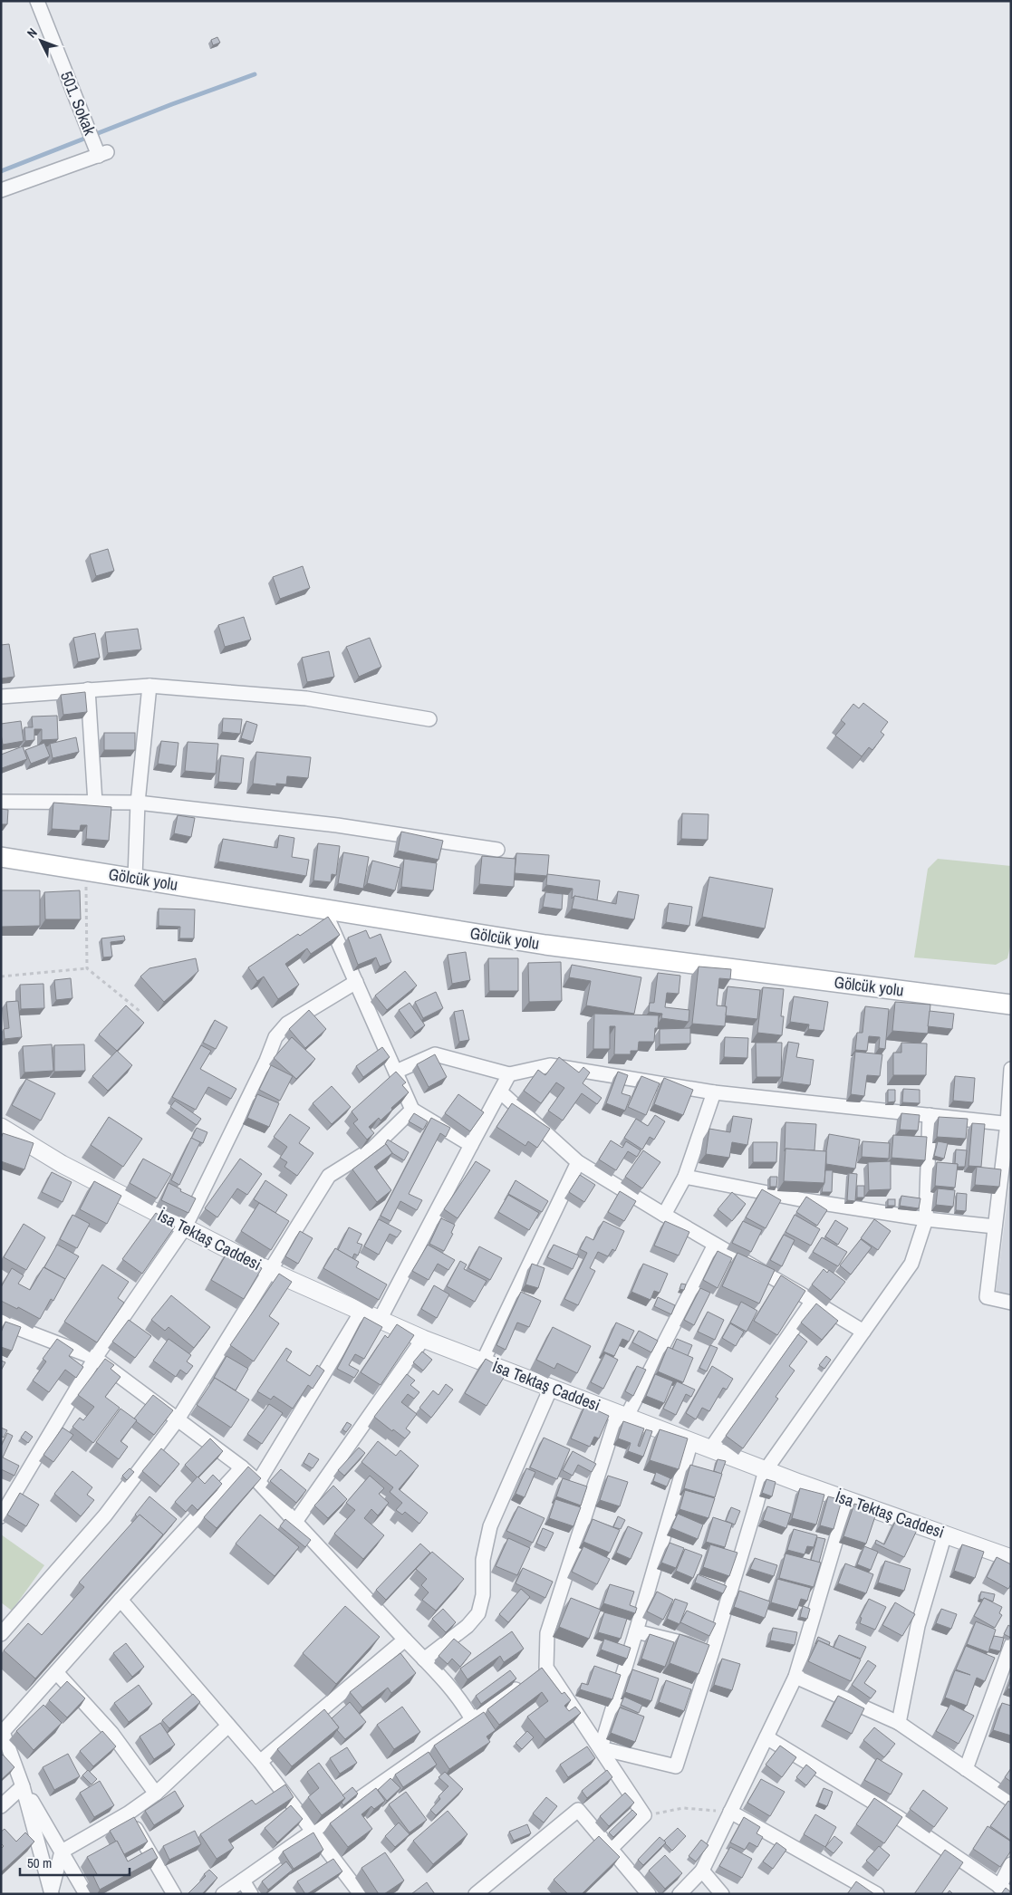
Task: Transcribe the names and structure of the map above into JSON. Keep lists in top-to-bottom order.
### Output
{
  "streets": {
    "main road": ["Gölcük yolu"],
    "street": ["501. Sokak", "İsa Tektaş Caddesi"]
  },
  "scale_bar": "50 m",
  "north": "top left"
}
